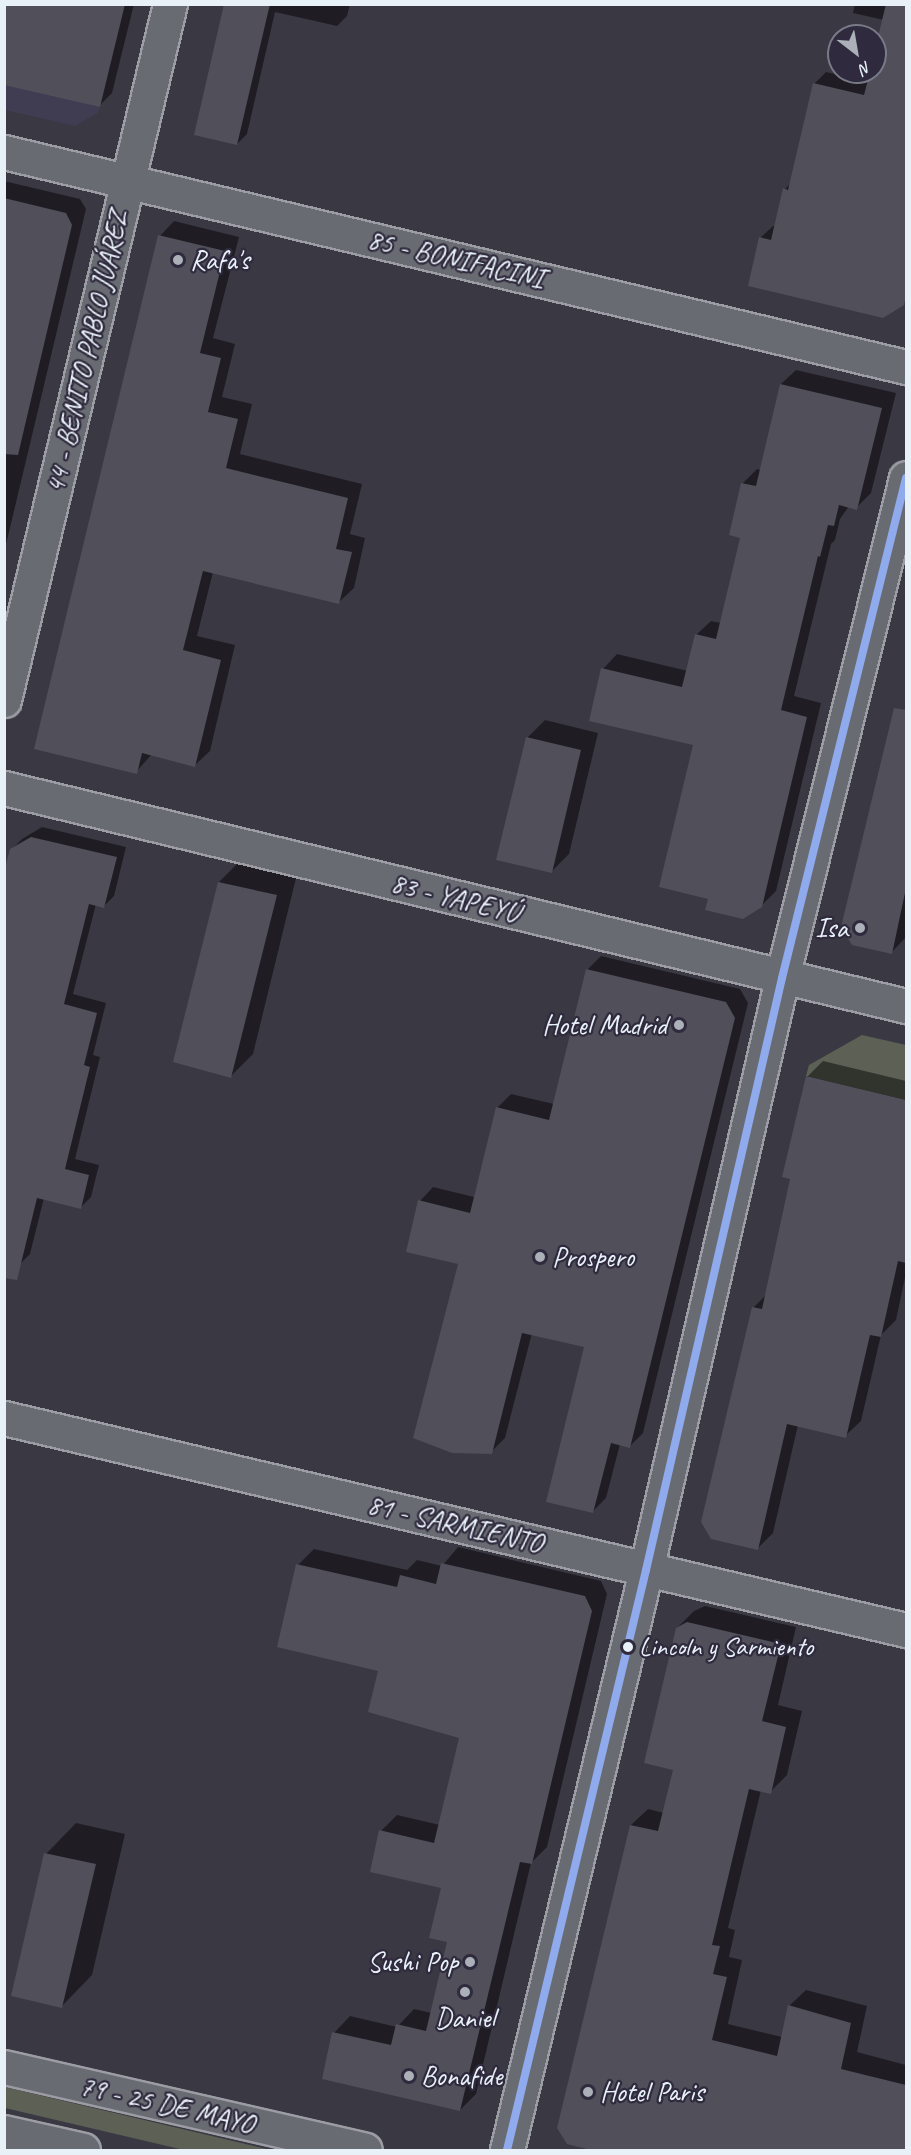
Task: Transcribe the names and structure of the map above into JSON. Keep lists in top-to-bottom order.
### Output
{
  "streets": {
    "street": [
      "85 - BONIFACINI",
      "44 - BENITO PABLO JUÁREZ",
      "83 - YAPEYÚ",
      "81 - SARMIENTO",
      "79 - 25 DE MAYO"
    ]
  },
  "crossings": [
    ["85 - BONIFACINI", "44 - BENITO PABLO JUÁREZ"]
  ],
  "places": [
    "Rafa's",
    "Isa",
    "Hotel Madrid",
    "Prospero",
    "Lincoln y Sarmiento",
    "Sushi Pop",
    "Daniel",
    "Bonafide",
    "Hotel Paris"
  ],
  "north": "bottom right"
}
